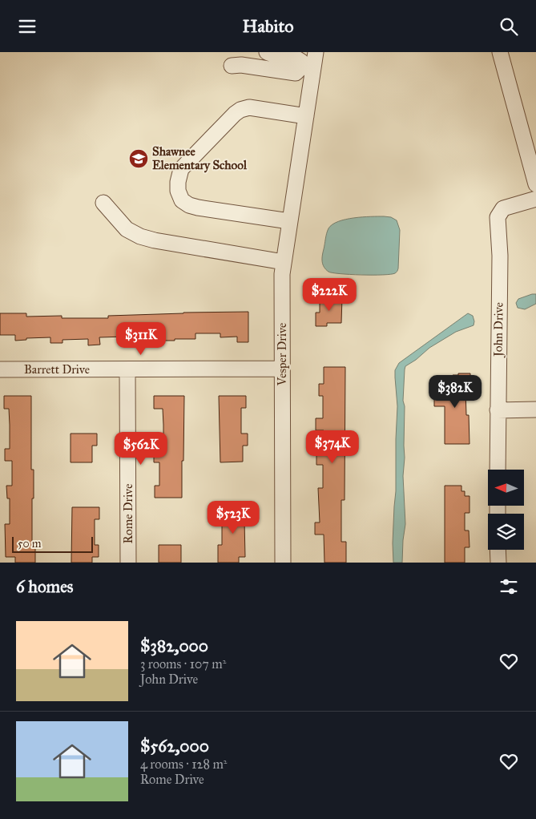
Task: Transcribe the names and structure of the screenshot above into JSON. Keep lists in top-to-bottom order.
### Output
{
  "streets": {
    "street": [
      "John Drive",
      "Vesper Drive",
      "Barrett Drive",
      "Rome Drive"
    ]
  },
  "crossings": [
    ["Vesper Drive", "Barrett Drive"],
    ["Barrett Drive", "Rome Drive"]
  ],
  "places": {
    "school or university": ["Shawnee Elementary School"]
  },
  "scale_bar": "50 m",
  "north": "left",
  "page": {
    "header": "Habito",
    "price": [
      "$222K",
      "$311K",
      "$382K",
      "$374K",
      "$562K",
      "$523K"
    ],
    "scale": "50 m",
    "heading": "6 homes",
    "list": [
      {
        "name": "$382,000",
        "note": "3 rooms · 107 m² · John Drive"
      },
      {
        "name": "$562,000",
        "note": "4 rooms · 128 m² · Rome Drive"
      }
    ]
  }
}
